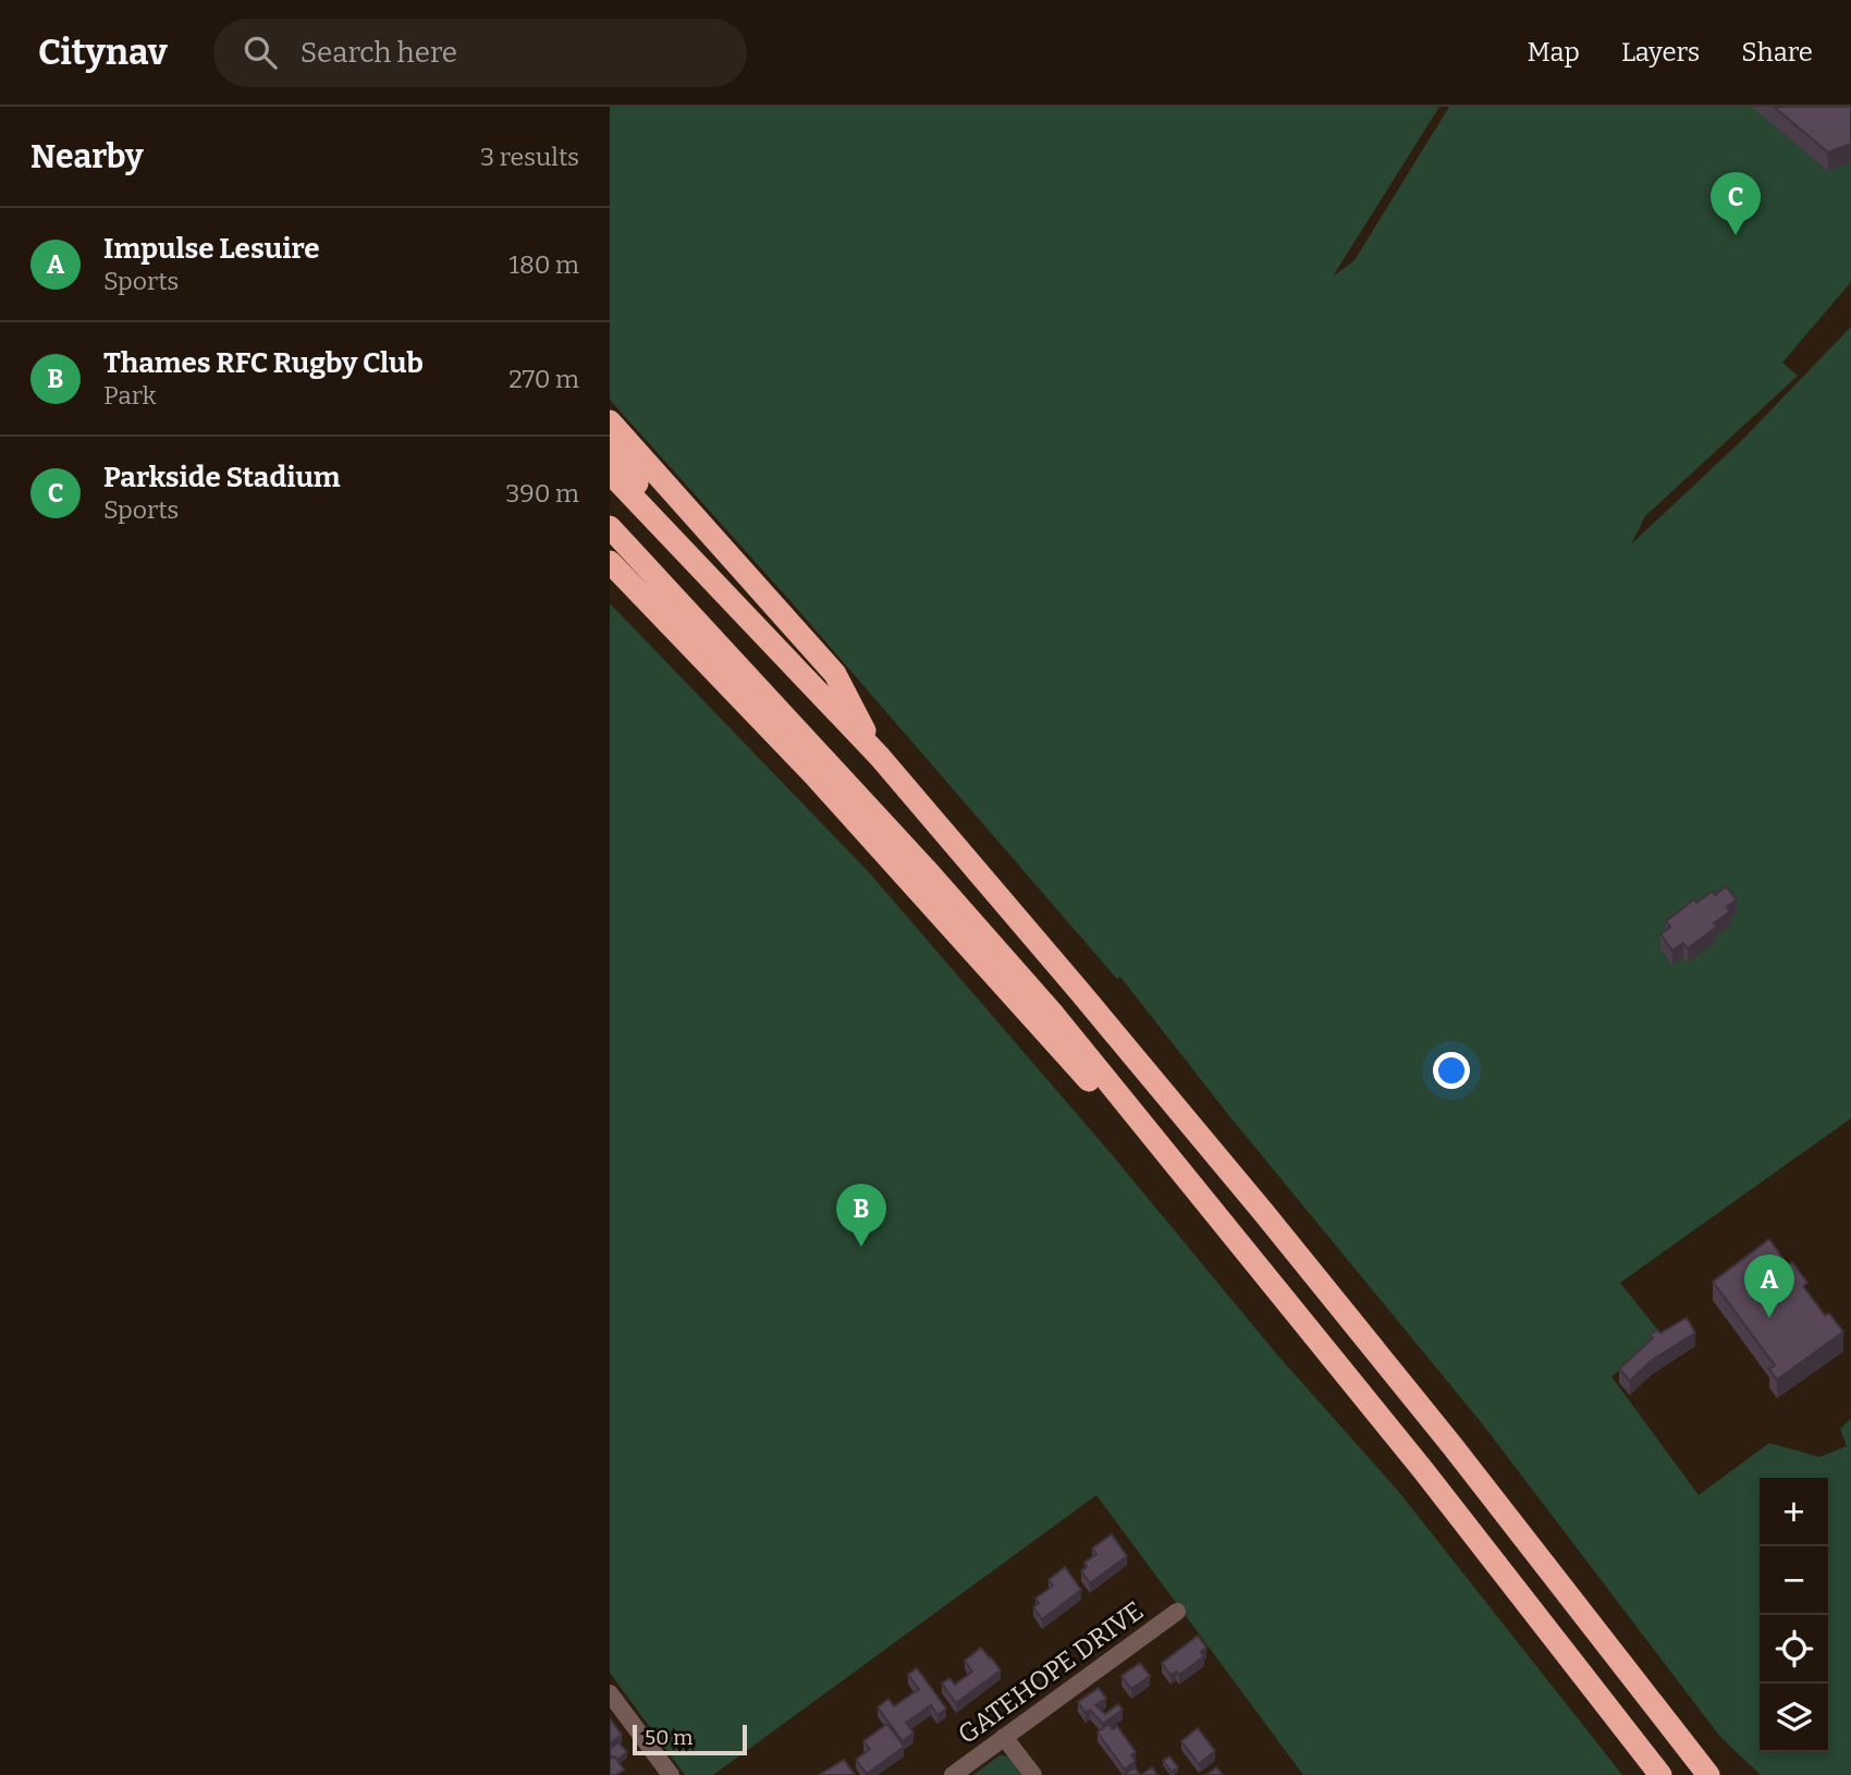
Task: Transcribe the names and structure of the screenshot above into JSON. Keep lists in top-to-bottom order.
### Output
{
  "streets": {
    "street": ["GATEHOPE DRIVE"]
  },
  "scale_bar": "50 m",
  "page": {
    "header": "Citynav",
    "search": "Search here",
    "nav": ["Map", "Layers", "Share"],
    "heading": ["Nearby", "3 results"],
    "pins": ["C", "B", "A"],
    "list": [
      {
        "mark": "A",
        "name": "Impulse Lesuire",
        "note": "Sports",
        "value": "180 m"
      },
      {
        "mark": "B",
        "name": "Thames RFC Rugby Club",
        "note": "Park",
        "value": "270 m"
      },
      {
        "mark": "C",
        "name": "Parkside Stadium",
        "note": "Sports",
        "value": "390 m"
      }
    ],
    "map_buttons": ["+", "−"],
    "scale": "50 m"
  }
}
